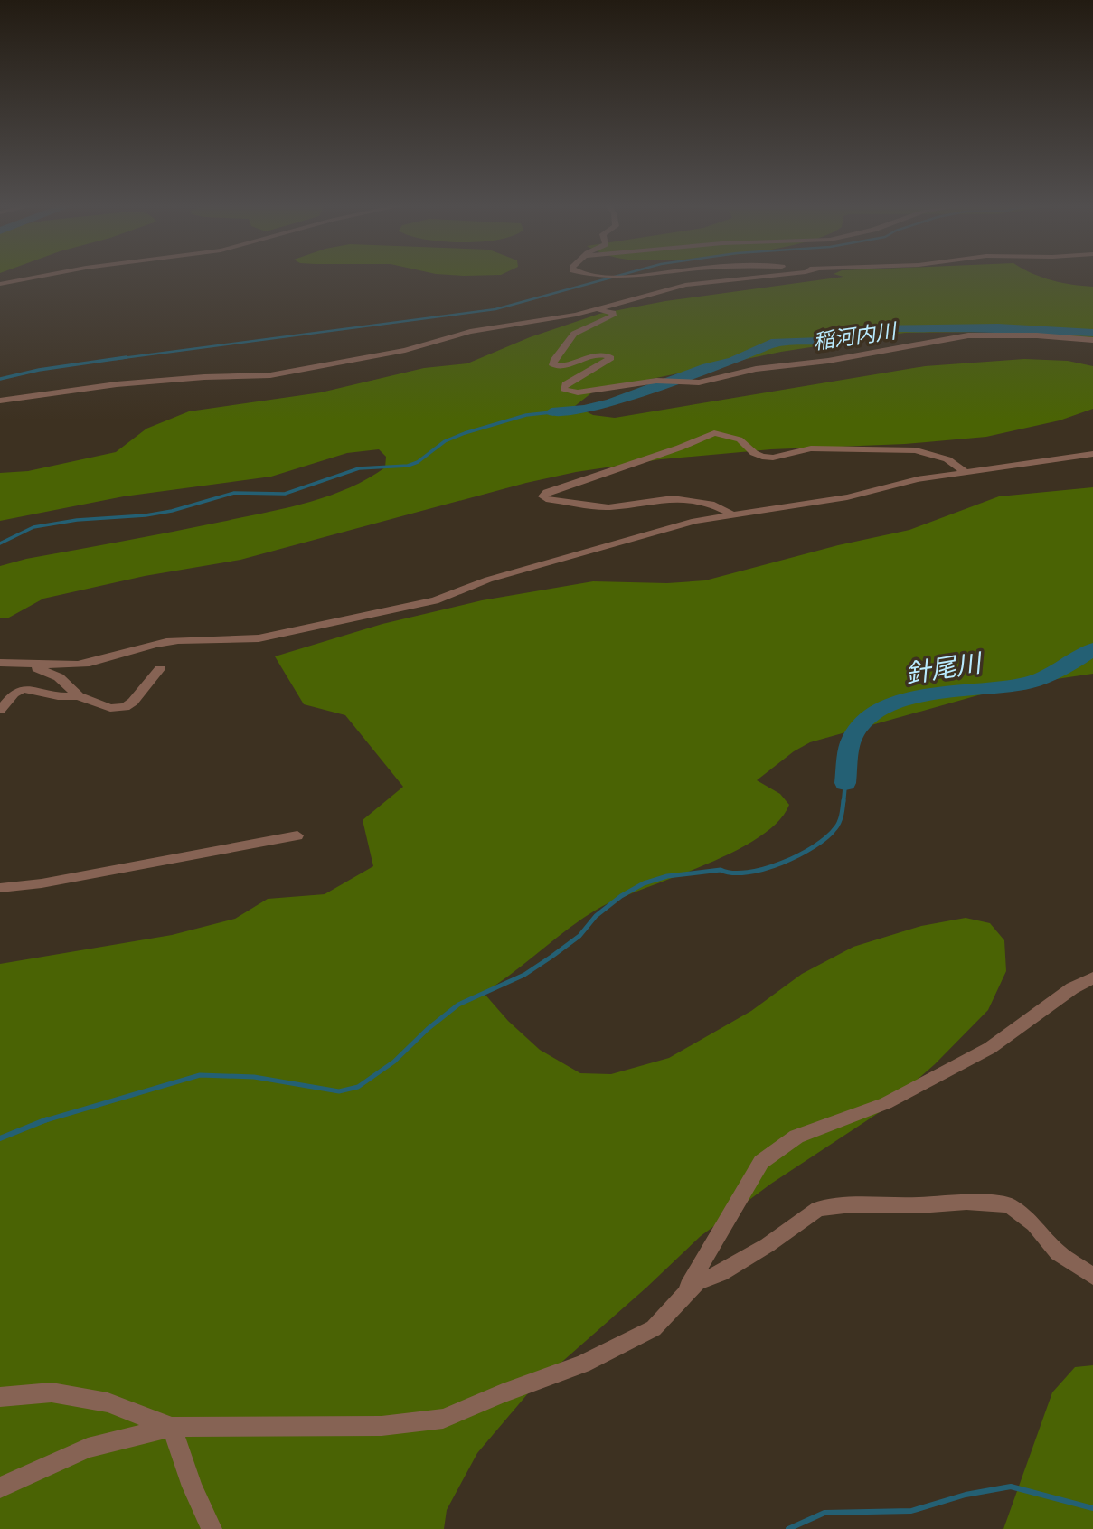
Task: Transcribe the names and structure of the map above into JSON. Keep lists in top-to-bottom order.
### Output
{
  "water": ["稲河内川", "針尾川"]
}
